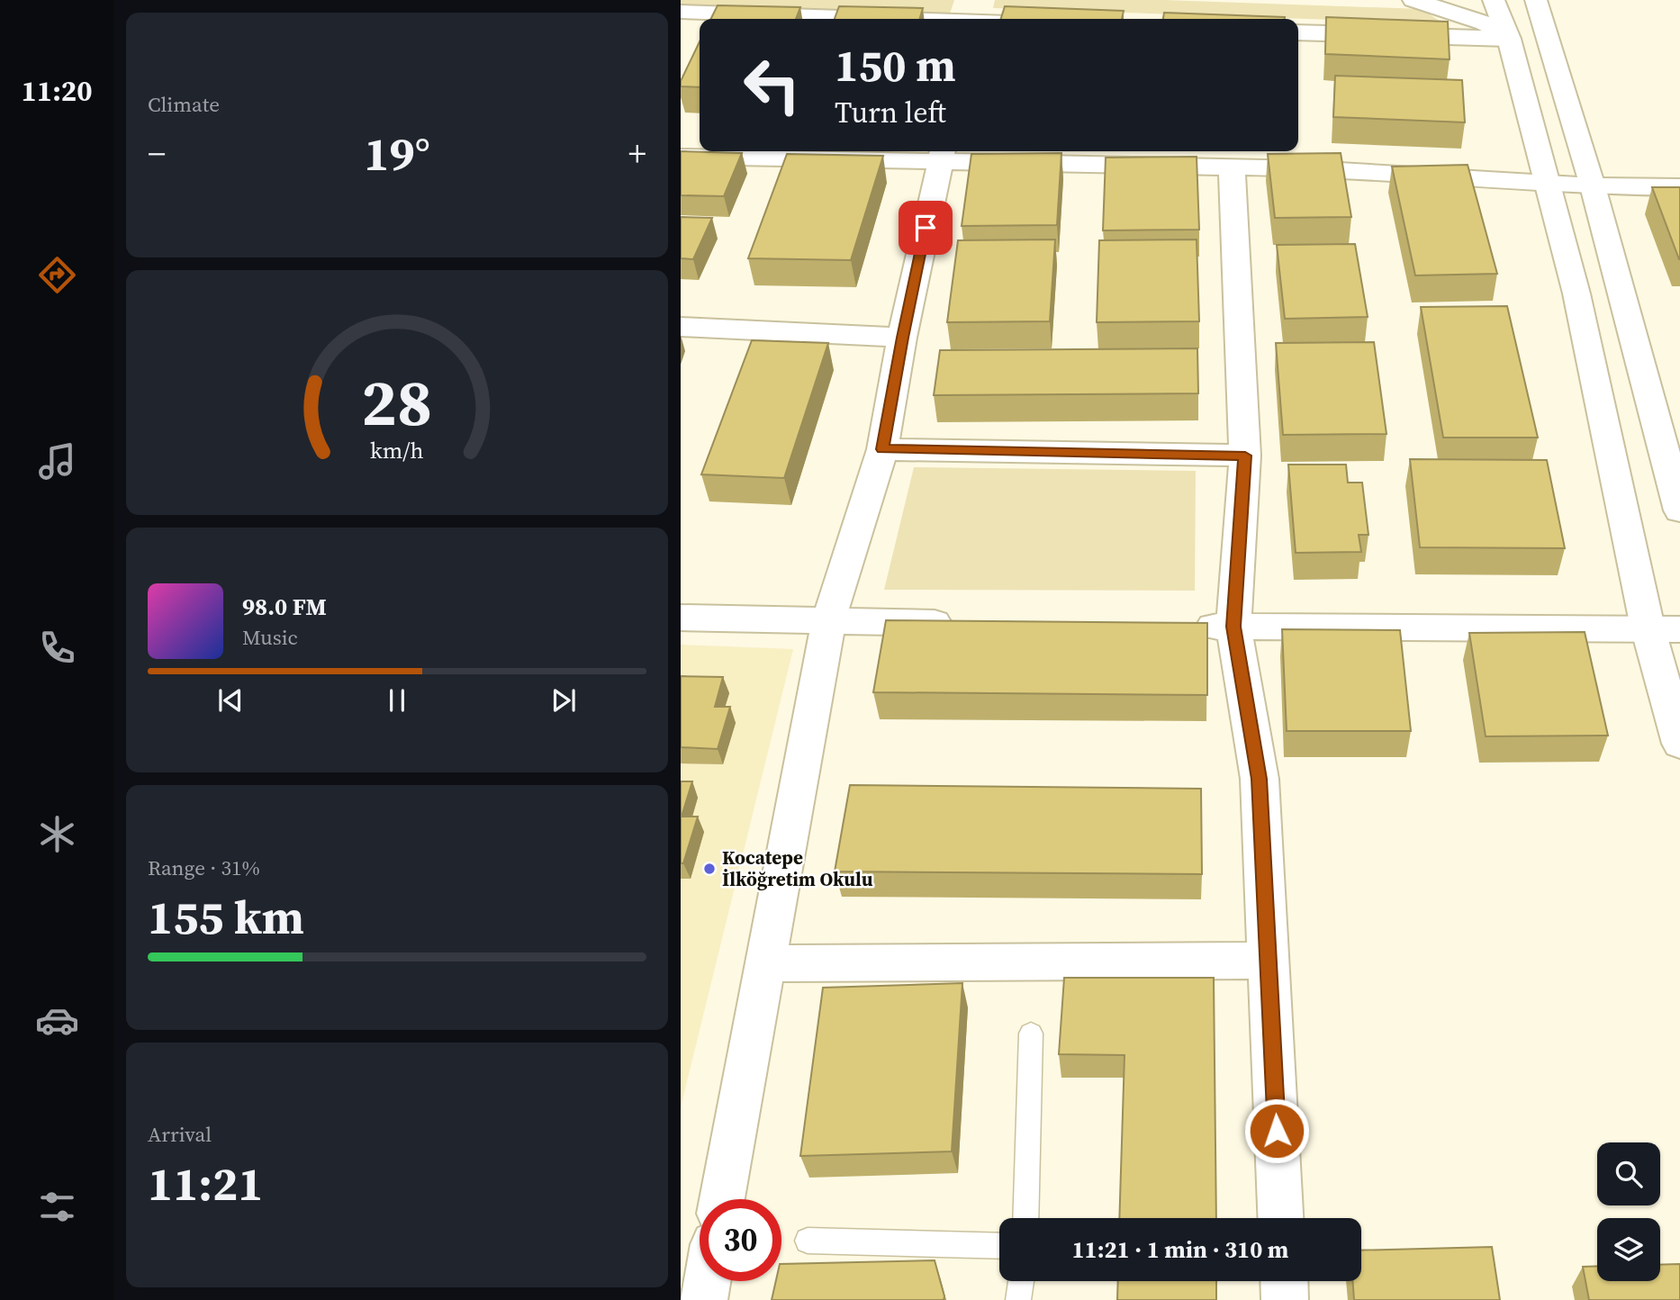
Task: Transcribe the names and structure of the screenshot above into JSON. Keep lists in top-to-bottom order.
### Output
{
  "places": ["Kocatepe İlköğretim Okulu"],
  "page": {
    "tabs": "11:20",
    "tile": [
      "Climate",
      ["Range · 31%", "155 km"],
      ["Arrival", "11:21"]
    ],
    "turn": ["150 m", "Turn left"],
    "heat": ["−", "19°", "+"],
    "song": ["98.0 FM", "Music"],
    "limit": "30",
    "trip": "11:21 · 1 min · 310 m",
    "gauge": ["28", "km/h"]
  }
}
